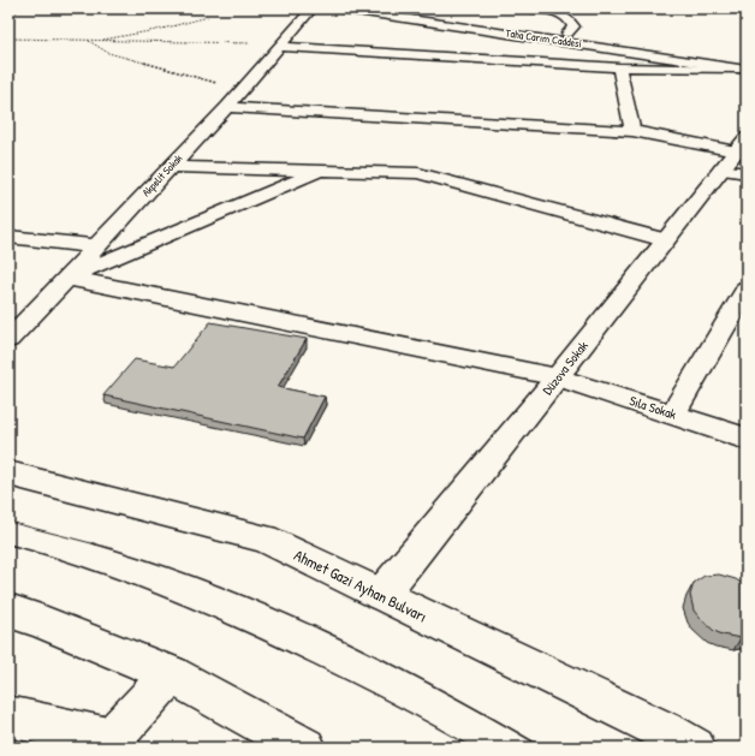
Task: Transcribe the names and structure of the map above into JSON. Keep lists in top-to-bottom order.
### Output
{
  "streets": {
    "street": [
      "Taha Carım Caddesi",
      "Akpelit Sokak",
      "Düzova Sokak",
      "Sıla Sokak",
      "Ahmet Gazi Ayhan Bulvarı"
    ]
  },
  "crossings": [
    ["Akpelit Sokak", "Sıla Sokak"],
    ["Düzova Sokak", "Sıla Sokak"],
    ["Düzova Sokak", "Ahmet Gazi Ayhan Bulvarı"]
  ]
}
